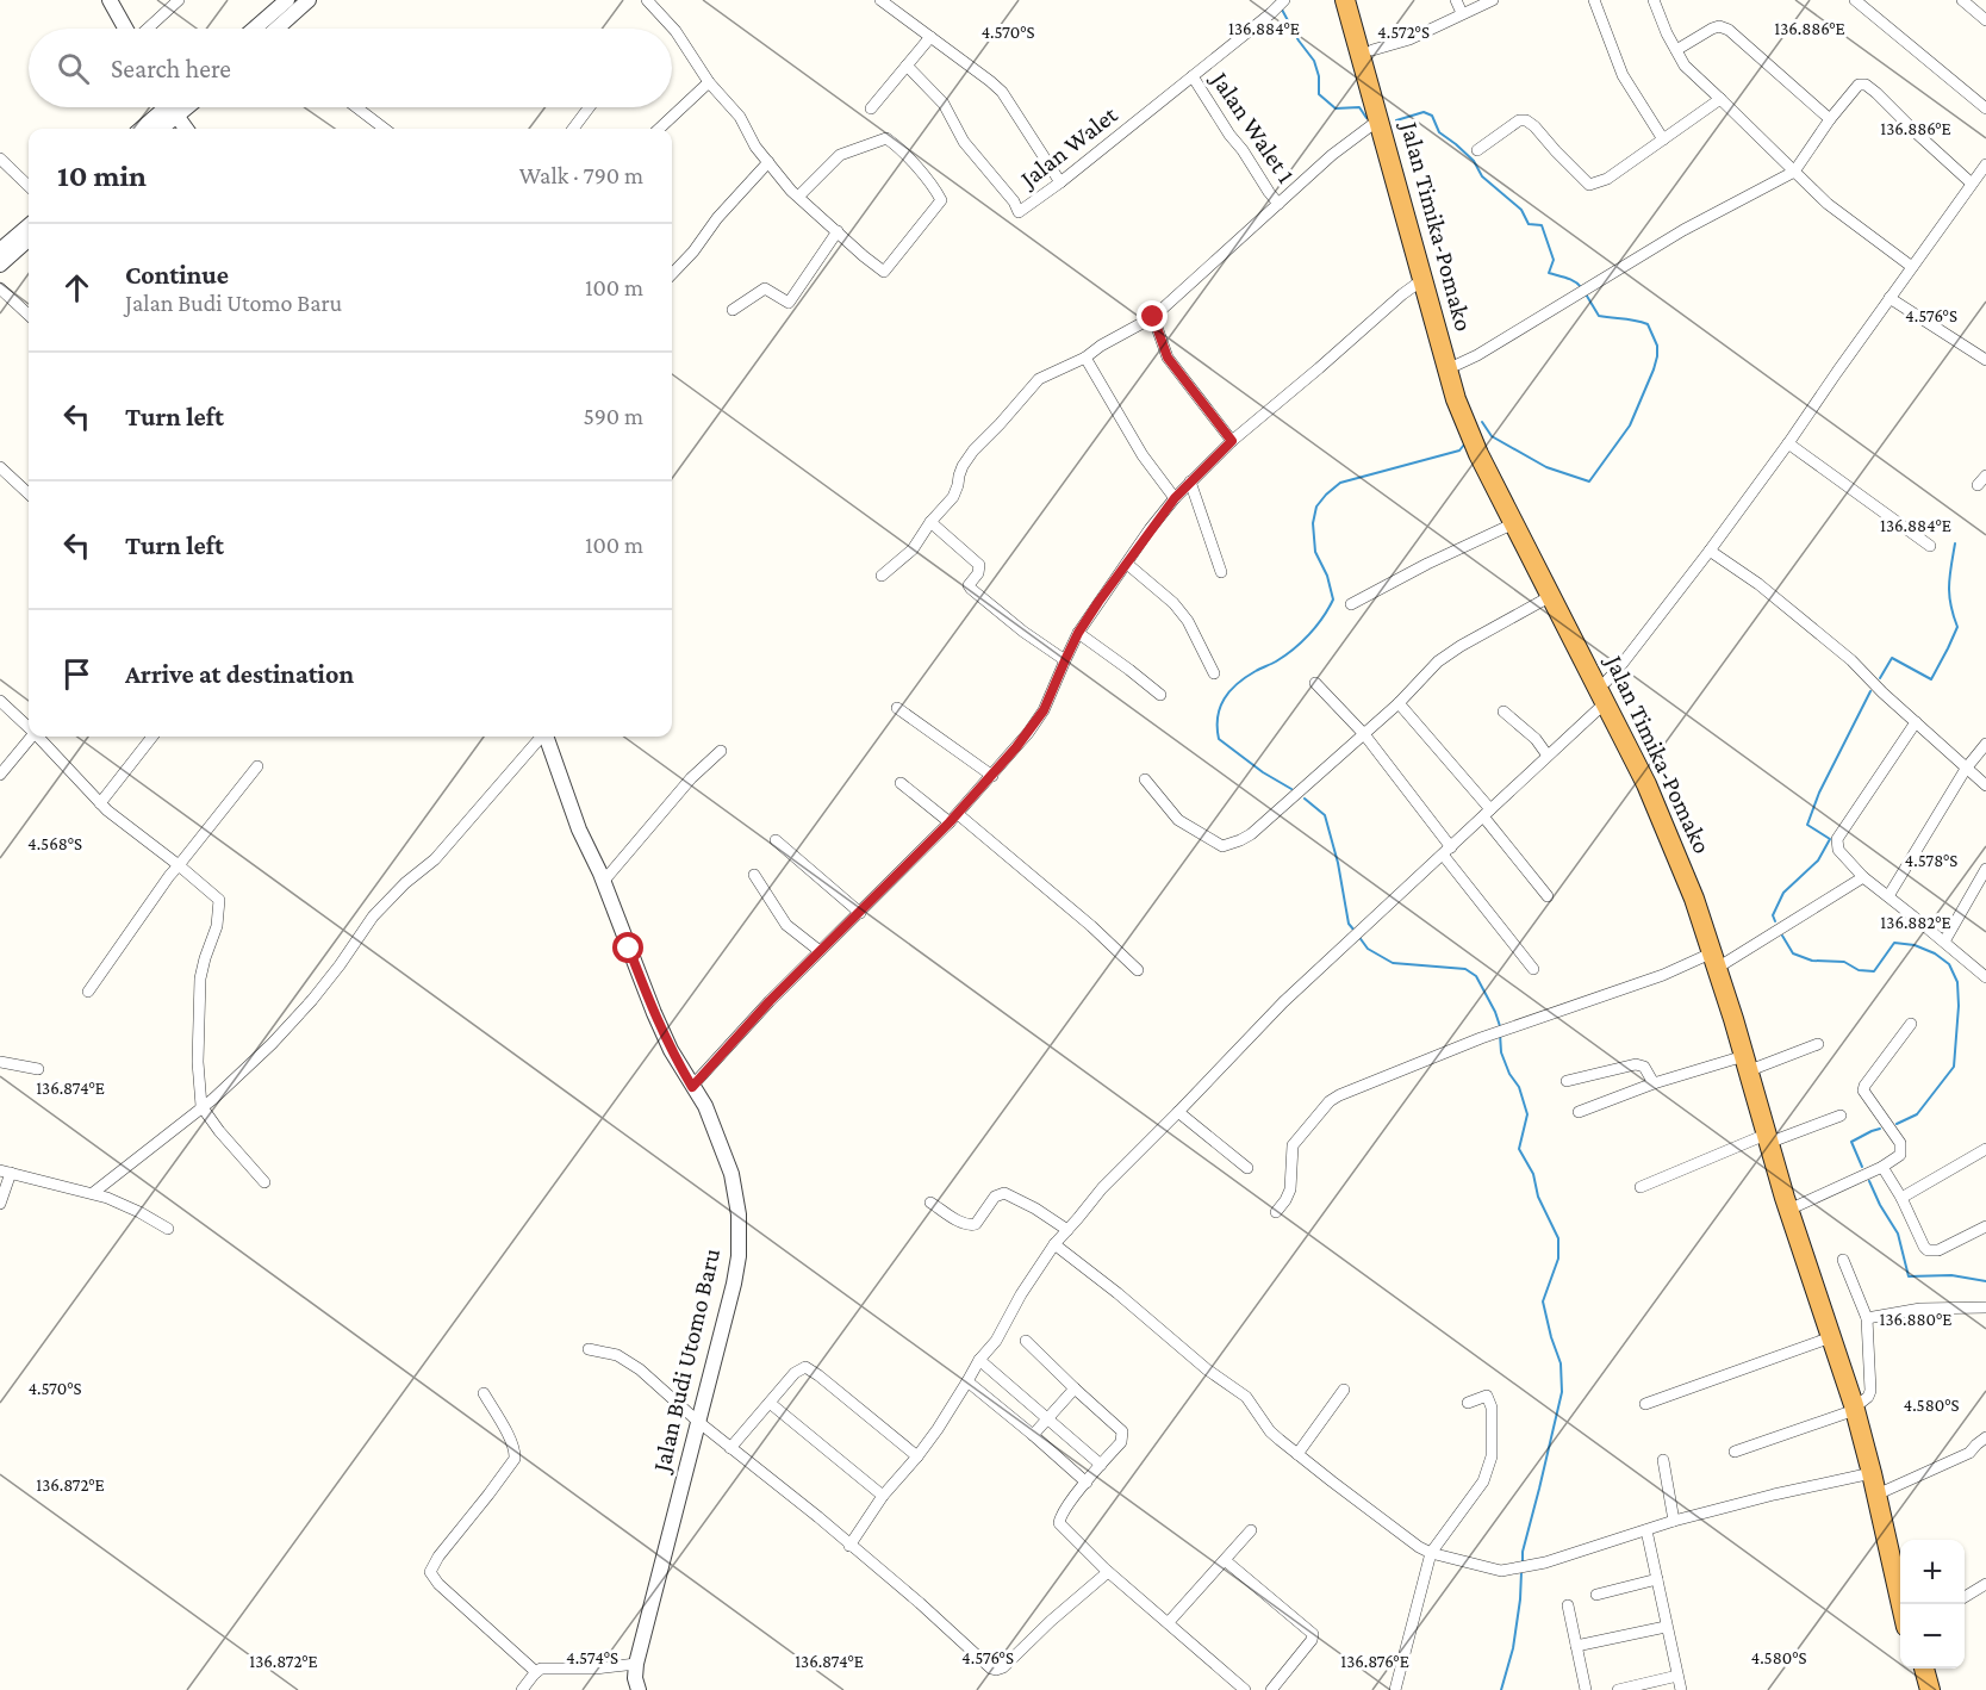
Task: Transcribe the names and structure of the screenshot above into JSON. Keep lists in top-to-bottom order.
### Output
{
  "streets": {
    "highway": ["Jalan Timika-Pomako"],
    "street": ["Jalan Walet 1", "Jalan Walet", "Jalan Budi Utomo Baru"]
  },
  "crossings": [
    ["Jalan Walet 1", "Jalan Walet"]
  ],
  "page": {
    "search": "Search here",
    "heading": ["10 min", "Walk · 790 m"],
    "list": [
      ["Continue", "Jalan Budi Utomo Baru", "100 m"],
      ["Turn left", "590 m"],
      ["Turn left", "100 m"],
      "Arrive at destination"
    ],
    "map_buttons": ["+", "−"]
  },
  "coordinates": [
    "136.884°E",
    "136.886°E",
    "4.570°S",
    "4.572°S",
    "4.576°S",
    "4.568°S",
    "4.578°S",
    "136.882°E",
    "136.874°E",
    "136.880°E",
    "4.580°S",
    "136.872°E",
    "4.574°S",
    "136.876°E"
  ]
}
